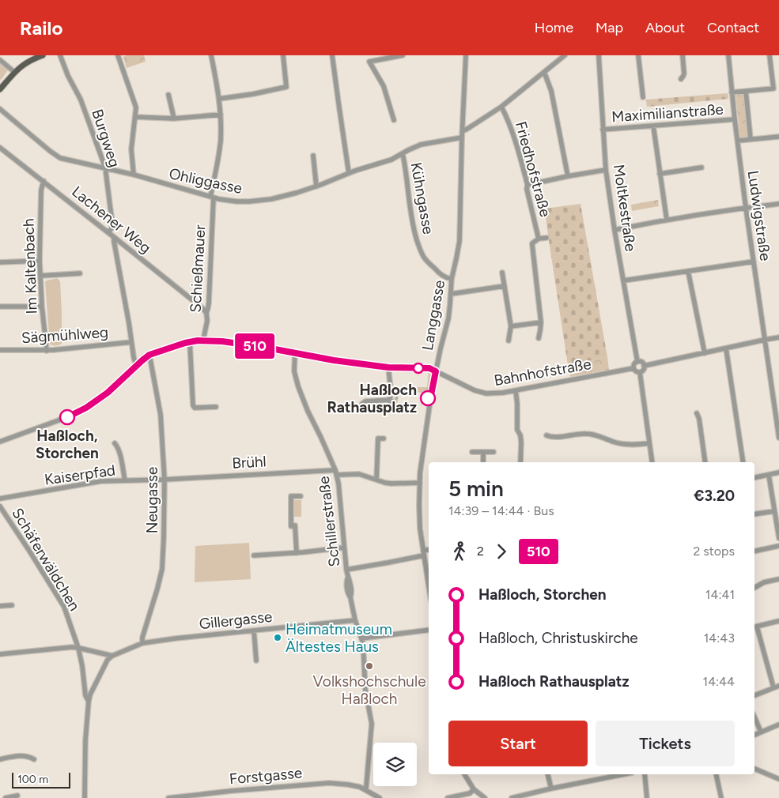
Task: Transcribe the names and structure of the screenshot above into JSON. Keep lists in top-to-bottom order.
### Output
{
  "streets": {
    "street": [
      "Maximilianstraße",
      "Burgweg",
      "Friedhofstraße",
      "Ohliggasse",
      "Kühngasse",
      "Moltkestraße",
      "Ludwigstraße",
      "Lachener Weg",
      "Im Kaltenbach",
      "Schießmauer",
      "Langgasse",
      "Sägmühlweg",
      "Bahnhofstraße",
      "Brühl",
      "Kaiserpfad",
      "Neugasse",
      "Schillerstraße",
      "Schäferwäldchen",
      "Gillergasse",
      "Forstgasse"
    ]
  },
  "crossings": [
    ["Maximilianstraße", "Moltkestraße"],
    ["Maximilianstraße", "Ludwigstraße"],
    ["Burgweg", "Ohliggasse"],
    ["Burgweg", "Lachener Weg"],
    ["Ohliggasse", "Kühngasse"],
    ["Ohliggasse", "Schießmauer"],
    ["Ohliggasse", "Langgasse"],
    ["Kühngasse", "Langgasse"],
    ["Moltkestraße", "Bahnhofstraße"],
    ["Lachener Weg", "Im Kaltenbach"],
    ["Lachener Weg", "Schießmauer"],
    ["Im Kaltenbach", "Sägmühlweg"],
    ["Schießmauer", "Bahnhofstraße"],
    ["Langgasse", "Bahnhofstraße"],
    ["Langgasse", "Brühl"],
    ["Bahnhofstraße", "Neugasse"],
    ["Bahnhofstraße", "Schillerstraße"],
    ["Brühl", "Kaiserpfad"],
    ["Brühl", "Neugasse"],
    ["Brühl", "Schillerstraße"],
    ["Kaiserpfad", "Neugasse"],
    ["Neugasse", "Gillergasse"],
    ["Schillerstraße", "Gillergasse"],
    ["Schillerstraße", "Forstgasse"]
  ],
  "places": [
    "Haßloch Rathausplatz",
    "Haßloch, Storchen",
    "Heimatmuseum Ältestes Haus",
    "Volkshochschule Haßloch"
  ],
  "lines": ["bus line 510"],
  "scale_bar": "100 m",
  "page": {
    "header": "Railo",
    "nav": [
      "Home",
      "Map",
      "About",
      "Contact"
    ],
    "on_map": "510",
    "heading": ["5 min", "14:39 – 14:44 · Bus", "€3.20"],
    "legs": ["2", "510", "2 stops"],
    "list": [
      {
        "name": "Haßloch, Storchen",
        "value": "14:41"
      },
      {
        "name": "Haßloch, Christuskirche",
        "value": "14:43"
      },
      {
        "name": "Haßloch Rathausplatz",
        "value": "14:44"
      }
    ],
    "buttons": ["Start", "Tickets"],
    "scale": "100 m"
  }
}
